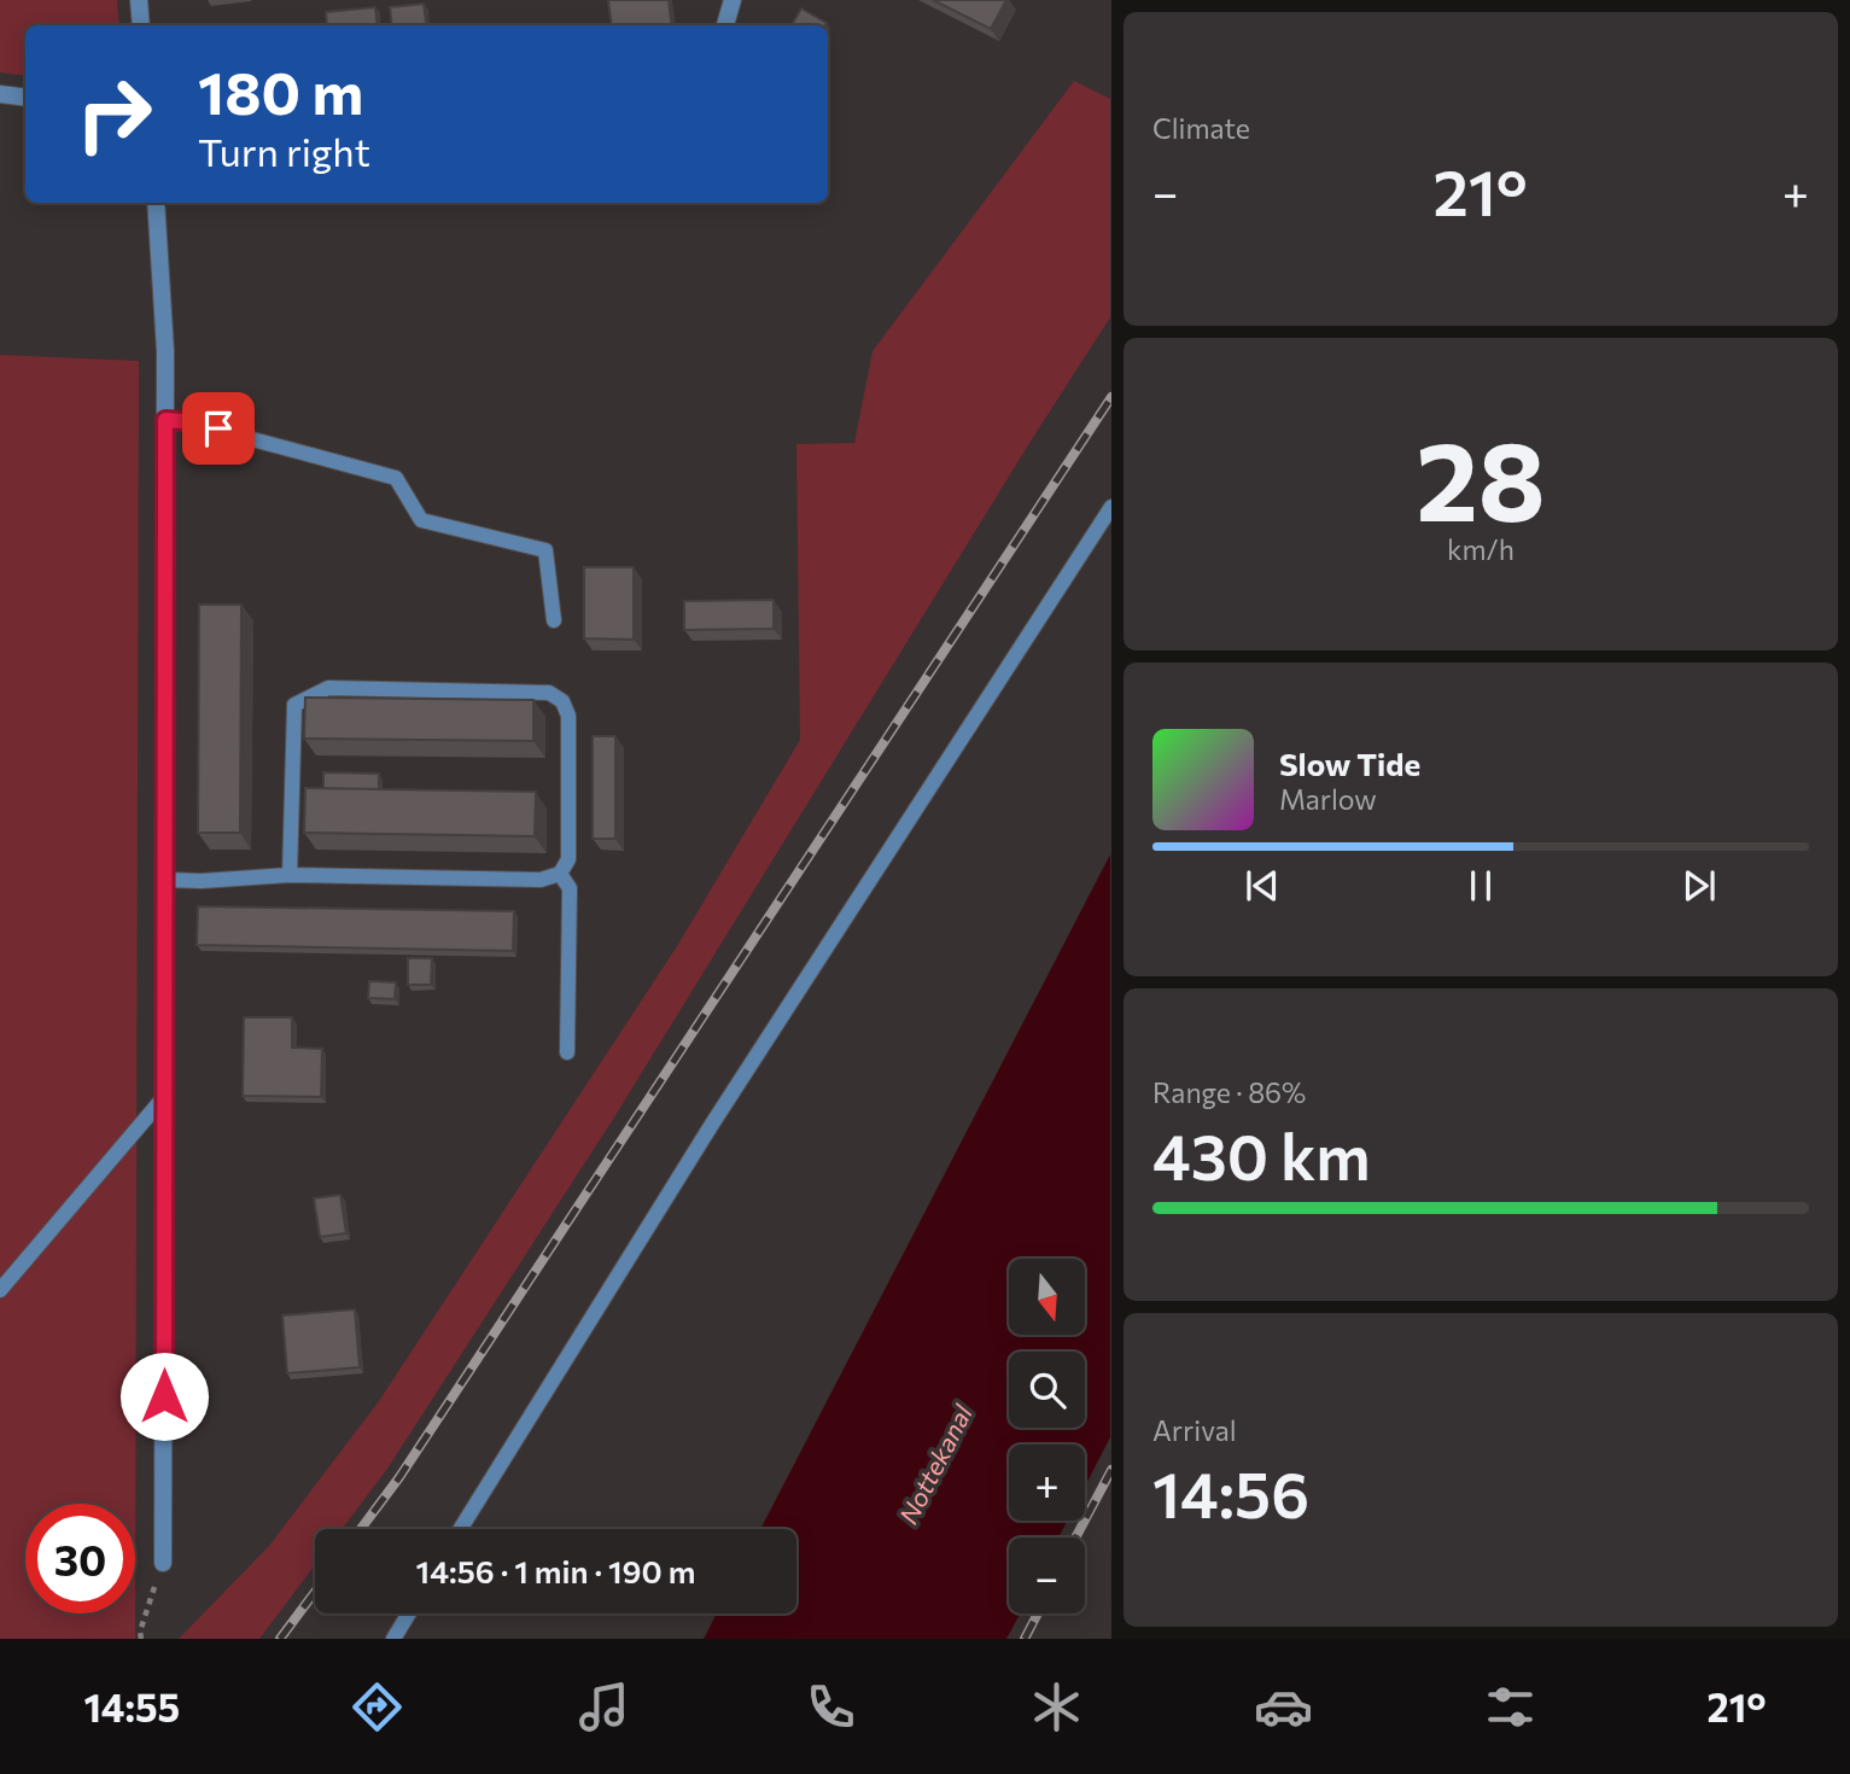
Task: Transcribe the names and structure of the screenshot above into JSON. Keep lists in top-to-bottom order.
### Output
{
  "water": ["Nottekanal"],
  "north": "bottom",
  "page": {
    "tile": [
      "Climate",
      ["28", "km/h"],
      ["Range · 86%", "430 km"],
      ["Arrival", "14:56"]
    ],
    "turn": ["180 m", "Turn right"],
    "heat": ["−", "21°", "+"],
    "song": ["Slow Tide", "Marlow"],
    "map_buttons": ["+", "−"],
    "limit": "30",
    "trip": "14:56 · 1 min · 190 m",
    "tabs": ["14:55", "21°"]
  }
}
